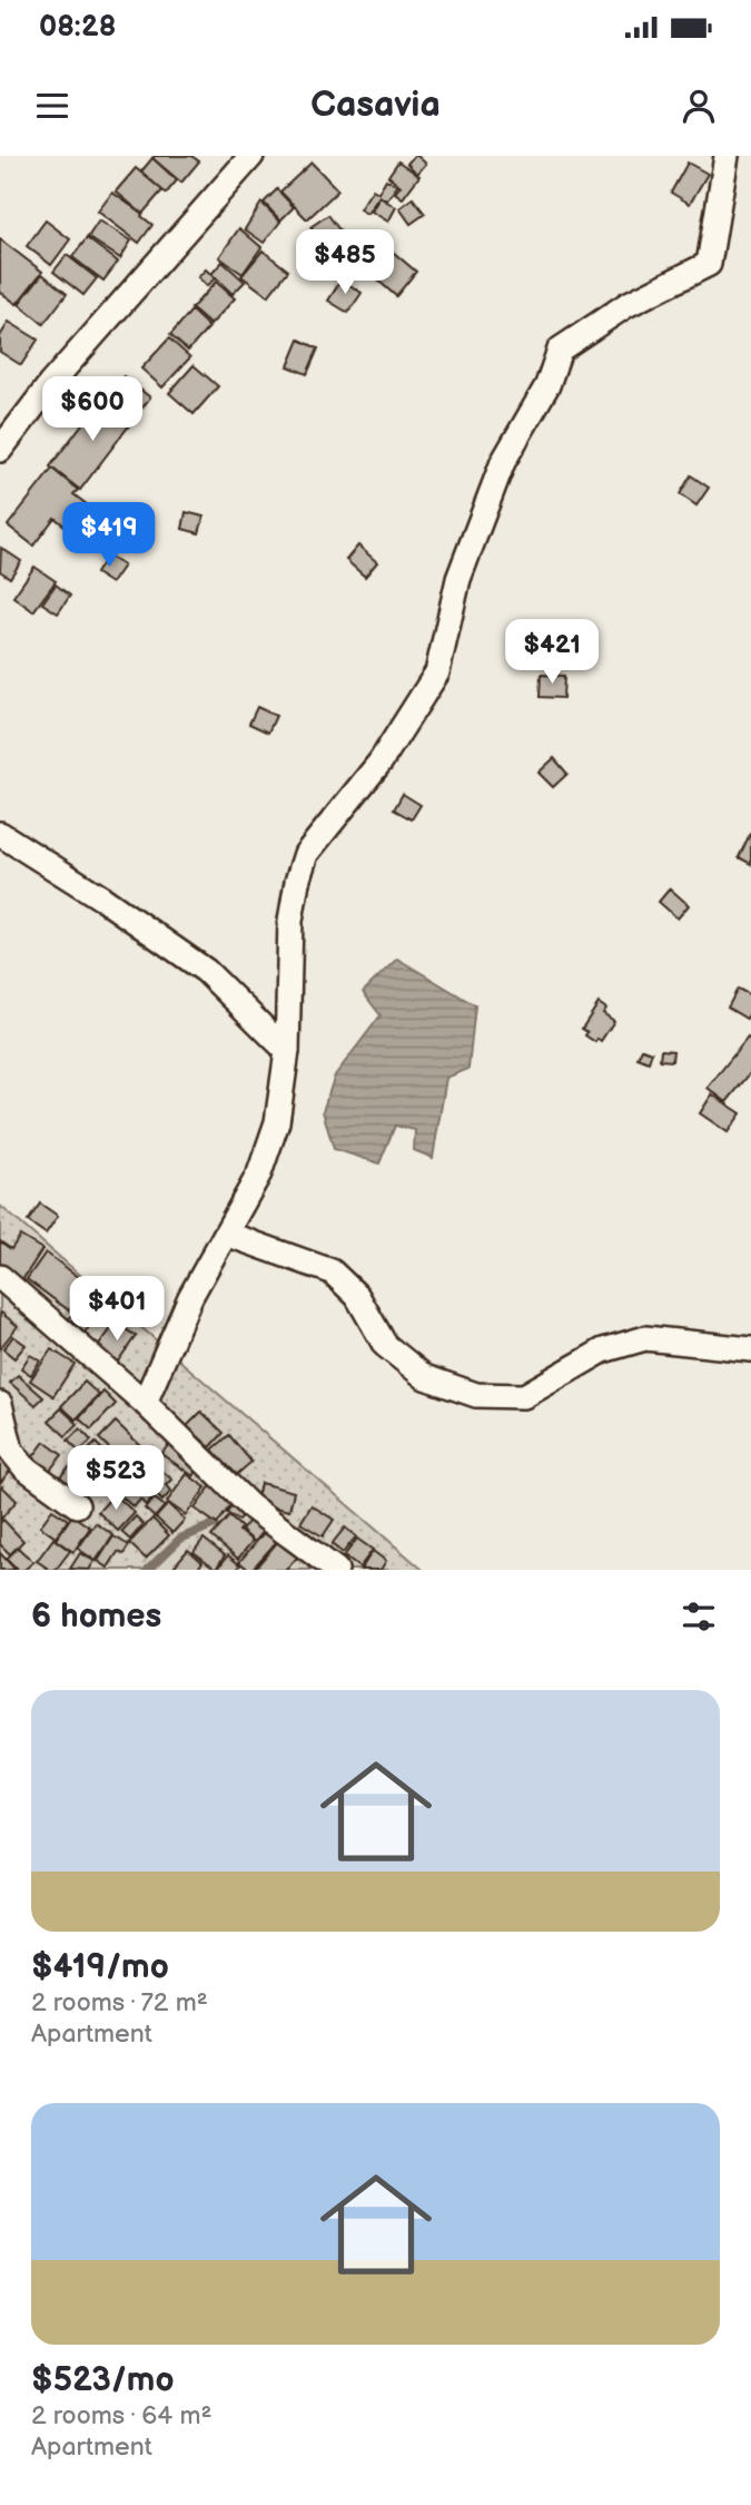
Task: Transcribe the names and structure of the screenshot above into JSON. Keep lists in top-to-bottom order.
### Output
{
  "page": {
    "status": "08:28",
    "header": "Casavia",
    "price": [
      "$485",
      "$600",
      "$419",
      "$421",
      "$401",
      "$523"
    ],
    "heading": "6 homes",
    "list": [
      {
        "name": "$419/mo",
        "note": "2 rooms · 72 m² · Apartment"
      },
      {
        "name": "$523/mo",
        "note": "2 rooms · 64 m² · Apartment"
      }
    ]
  }
}
